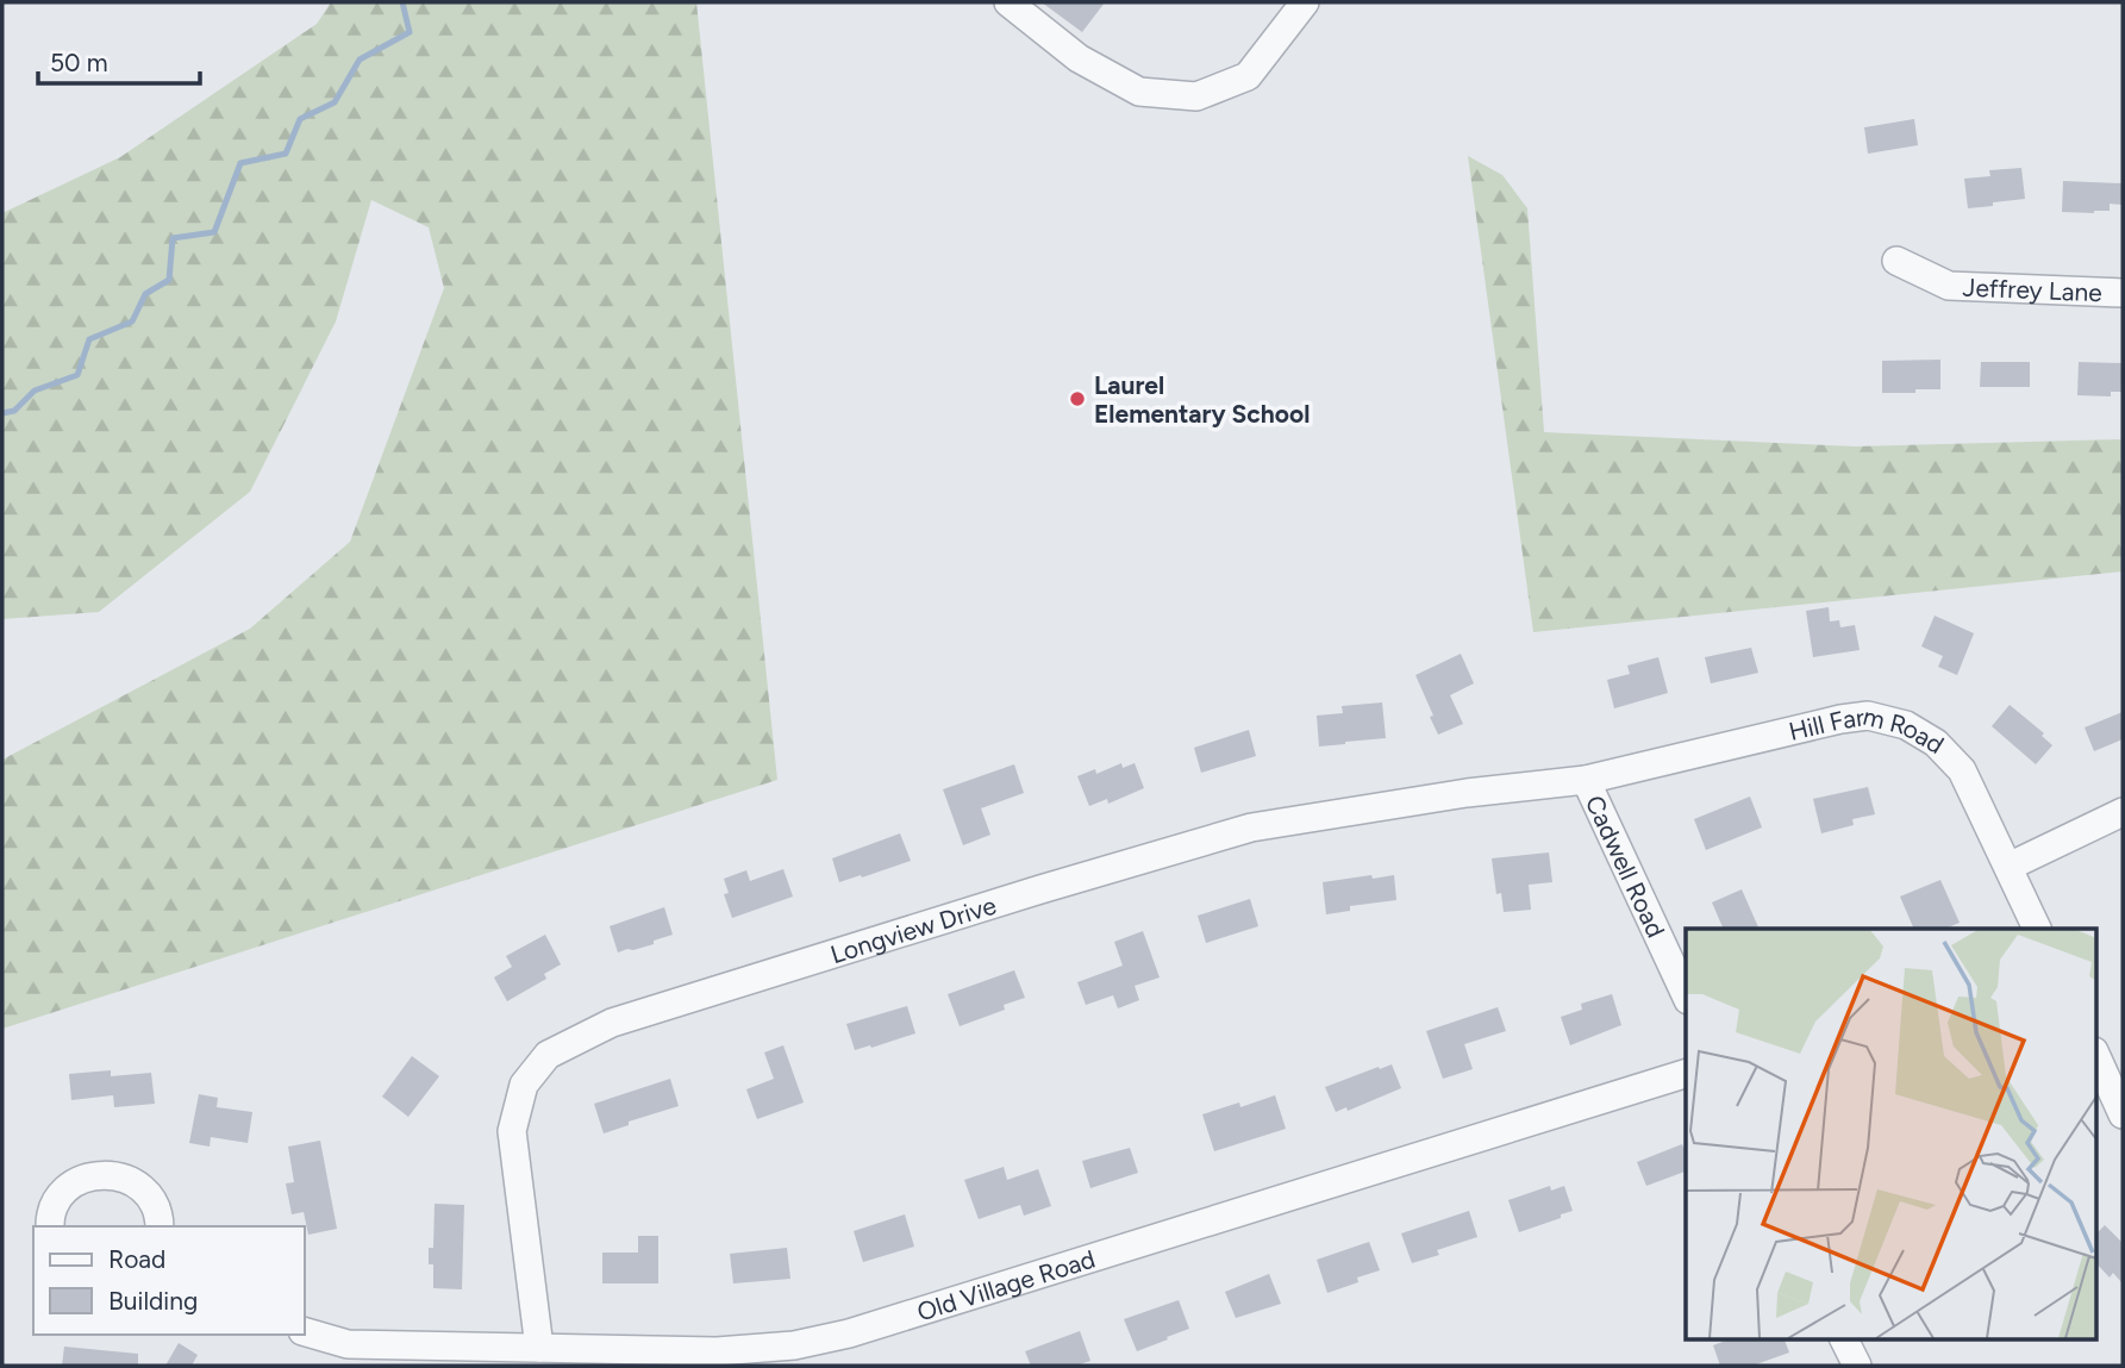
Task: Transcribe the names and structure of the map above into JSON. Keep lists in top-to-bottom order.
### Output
{
  "streets": {
    "street": [
      "Jeffrey Lane",
      "Hill Farm Road",
      "Cadwell Road",
      "Longview Drive",
      "Old Village Road"
    ]
  },
  "crossings": [
    ["Hill Farm Road", "Cadwell Road"],
    ["Hill Farm Road", "Longview Drive"],
    ["Cadwell Road", "Longview Drive"],
    ["Longview Drive", "Old Village Road"]
  ],
  "places": ["Laurel Elementary School"],
  "legend": ["Road", "Building"],
  "scale_bar": "50 m"
}
